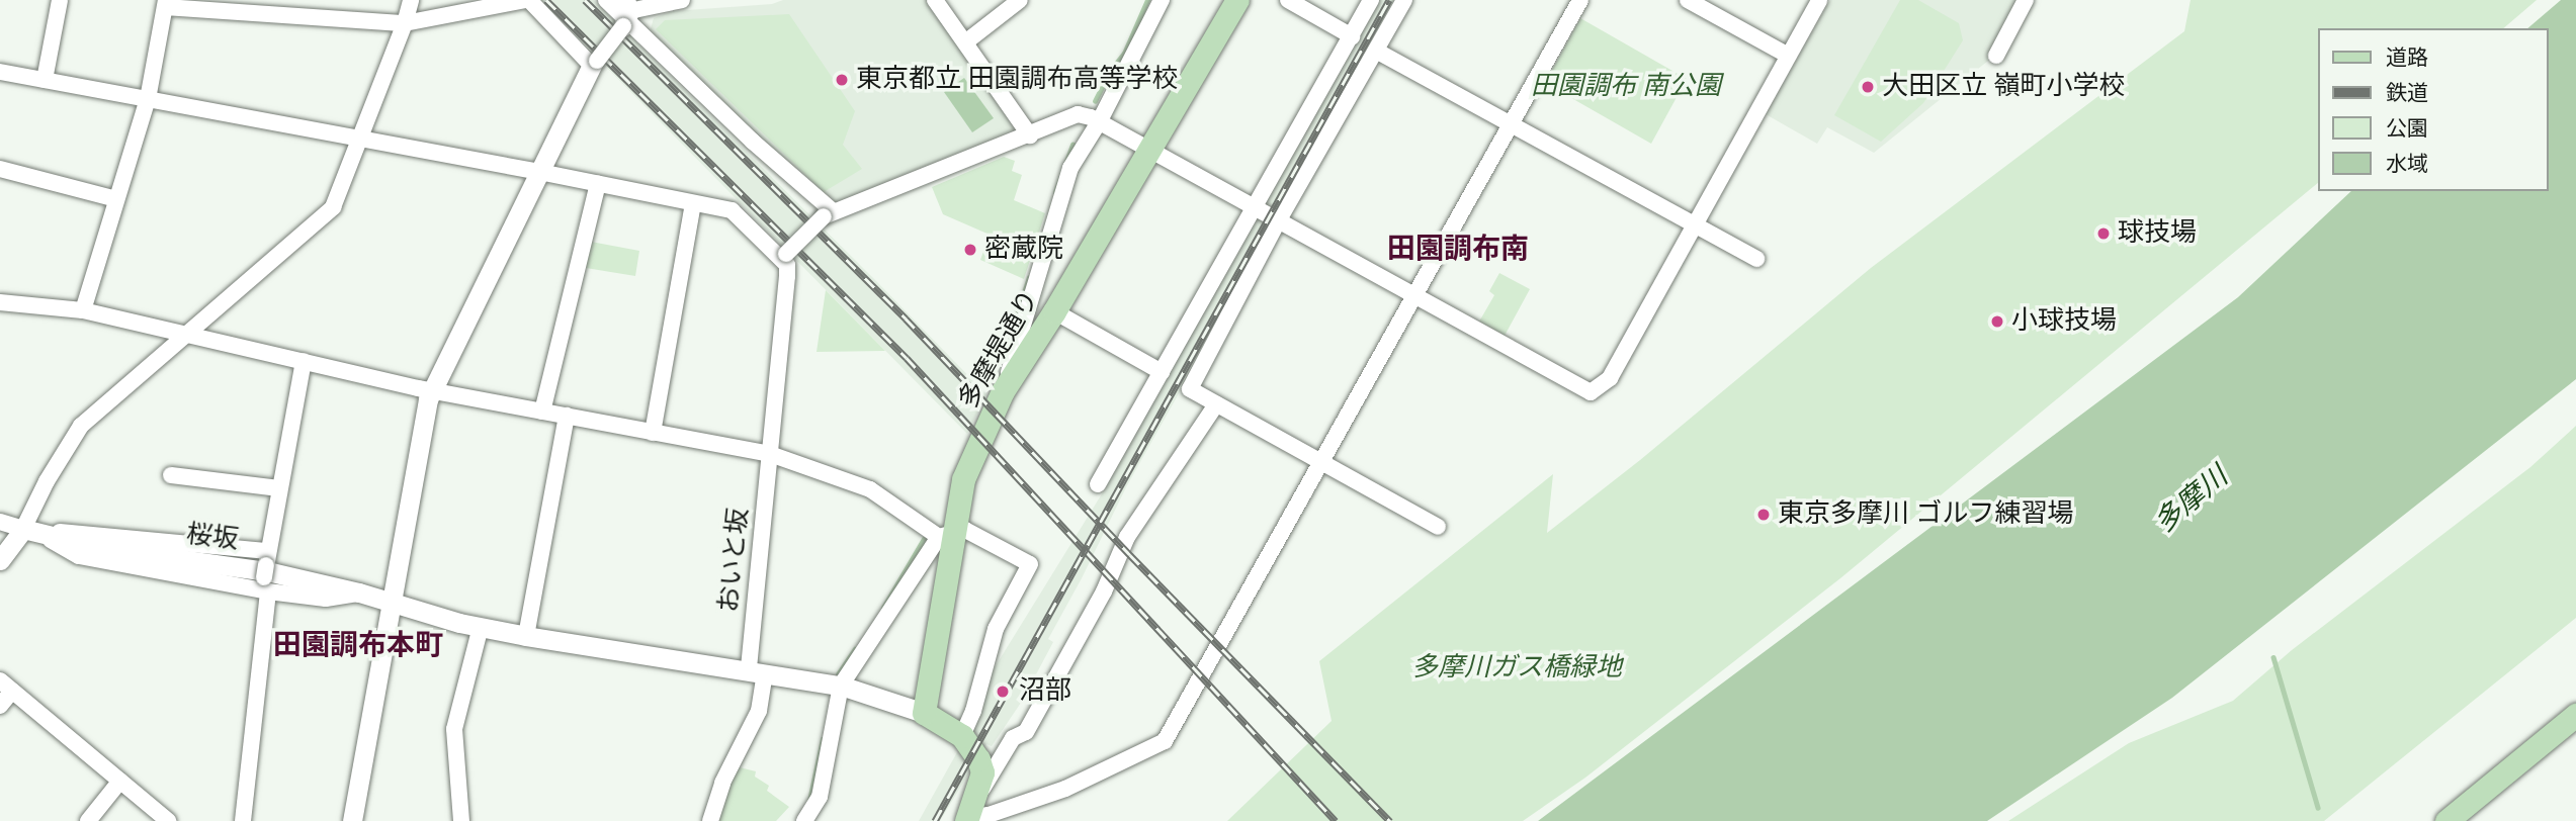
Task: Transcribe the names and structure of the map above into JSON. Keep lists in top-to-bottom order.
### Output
{
  "streets": {
    "main road": ["多摩堤通り"],
    "street": ["桜坂", "おいと坂"]
  },
  "crossings": [
    ["多摩堤通り", "桜坂"],
    ["桜坂", "おいと坂"]
  ],
  "districts": ["田園調布南", "田園調布本町"],
  "water": ["多摩川"],
  "parks": ["田園調布 南公園", "多摩川ガス橋緑地"],
  "places": [
    "東京都立 田園調布高等学校",
    "大田区立 嶺町小学校",
    "球技場",
    "密蔵院",
    "小球技場",
    "東京多摩川 ゴルフ練習場",
    "沼部"
  ],
  "legend": [
    "道路",
    "鉄道",
    "公園",
    "水域"
  ]
}
